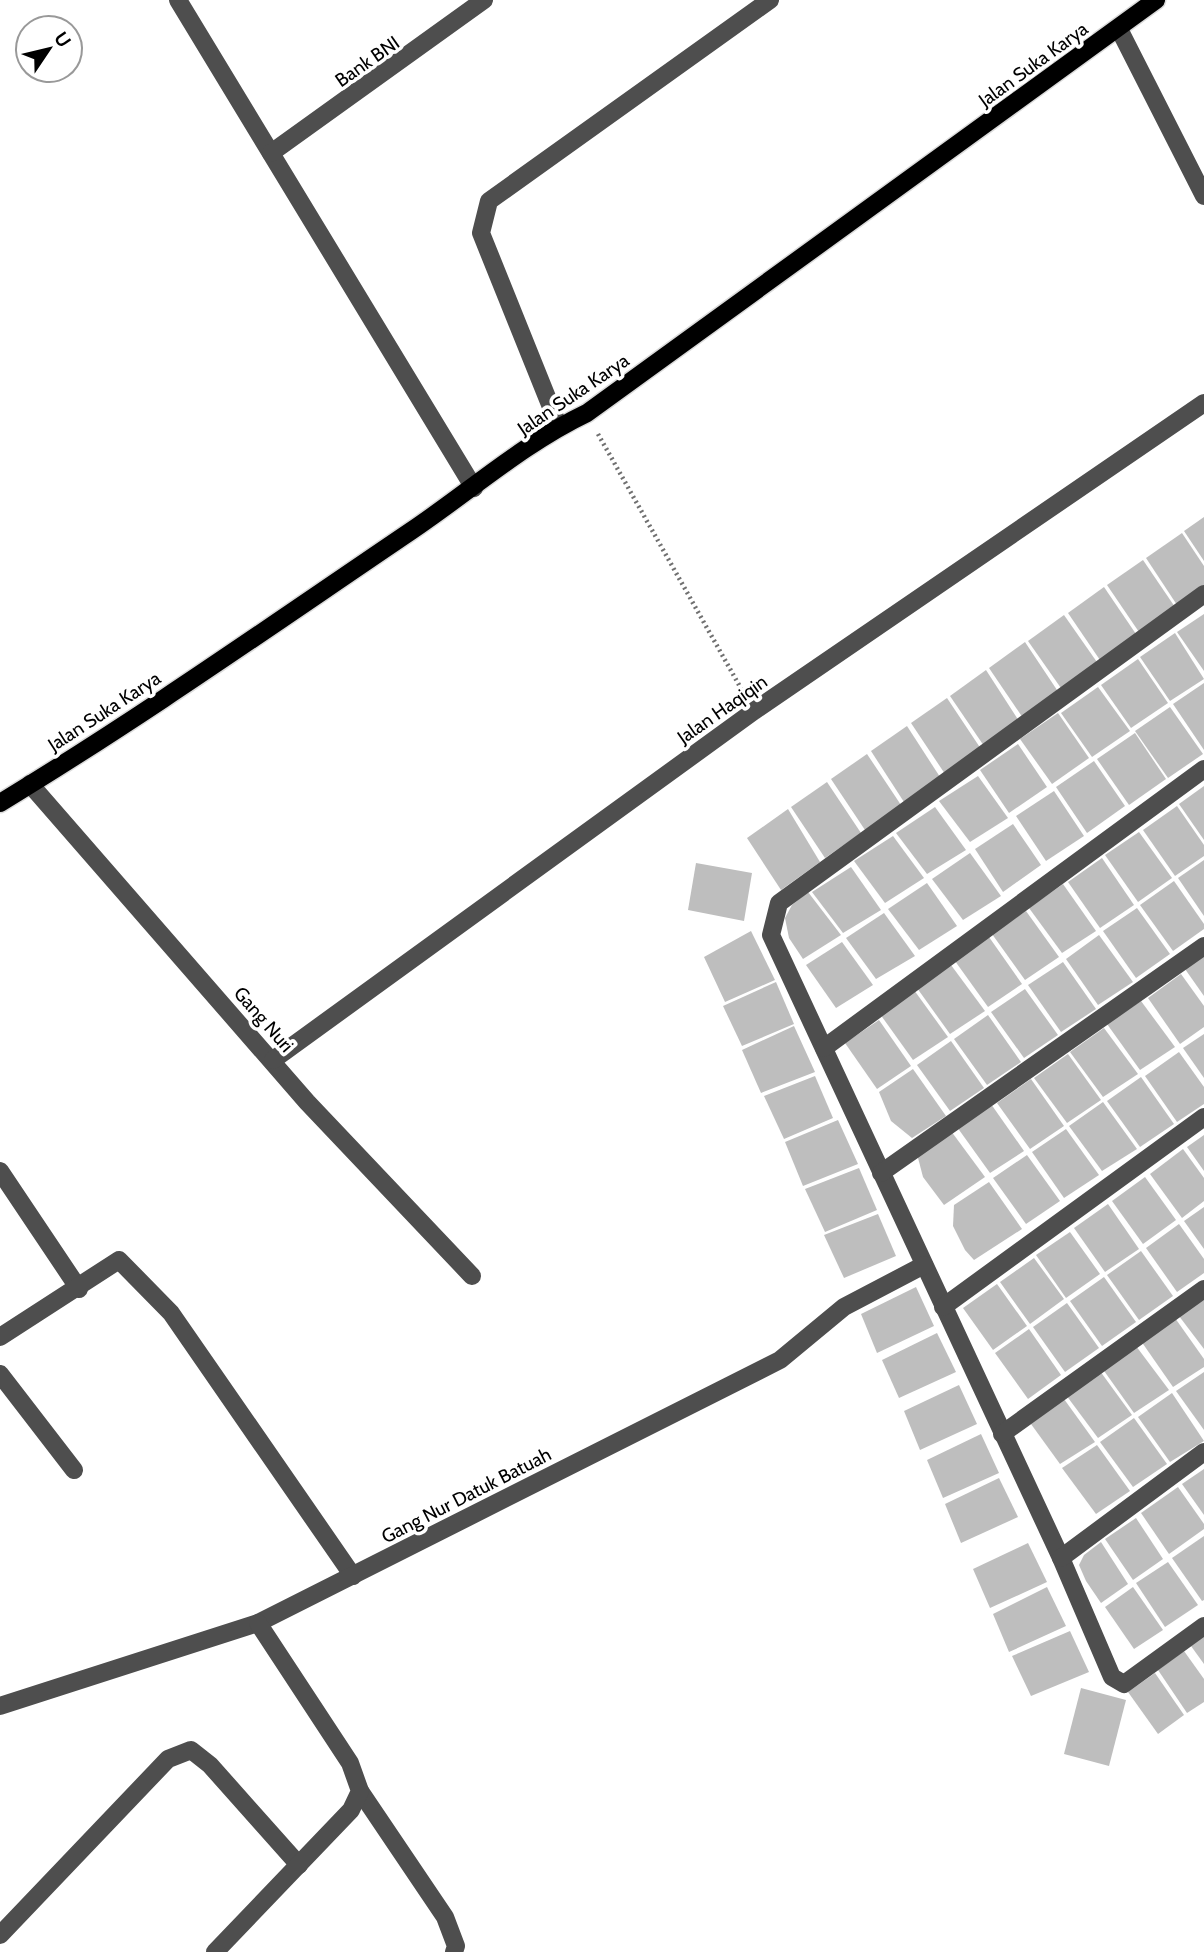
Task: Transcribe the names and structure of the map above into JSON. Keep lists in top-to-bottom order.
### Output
{
  "streets": {
    "main road": ["Jalan Suka Karya"],
    "street": [
      "Bank BNI",
      "Jalan Haqiqin",
      "Gang Nuri",
      "Gang Nur Datuk Batuah"
    ]
  },
  "crossings": [
    ["Jalan Suka Karya", "Gang Nuri"],
    ["Jalan Haqiqin", "Gang Nuri"]
  ],
  "north": "top right"
}
